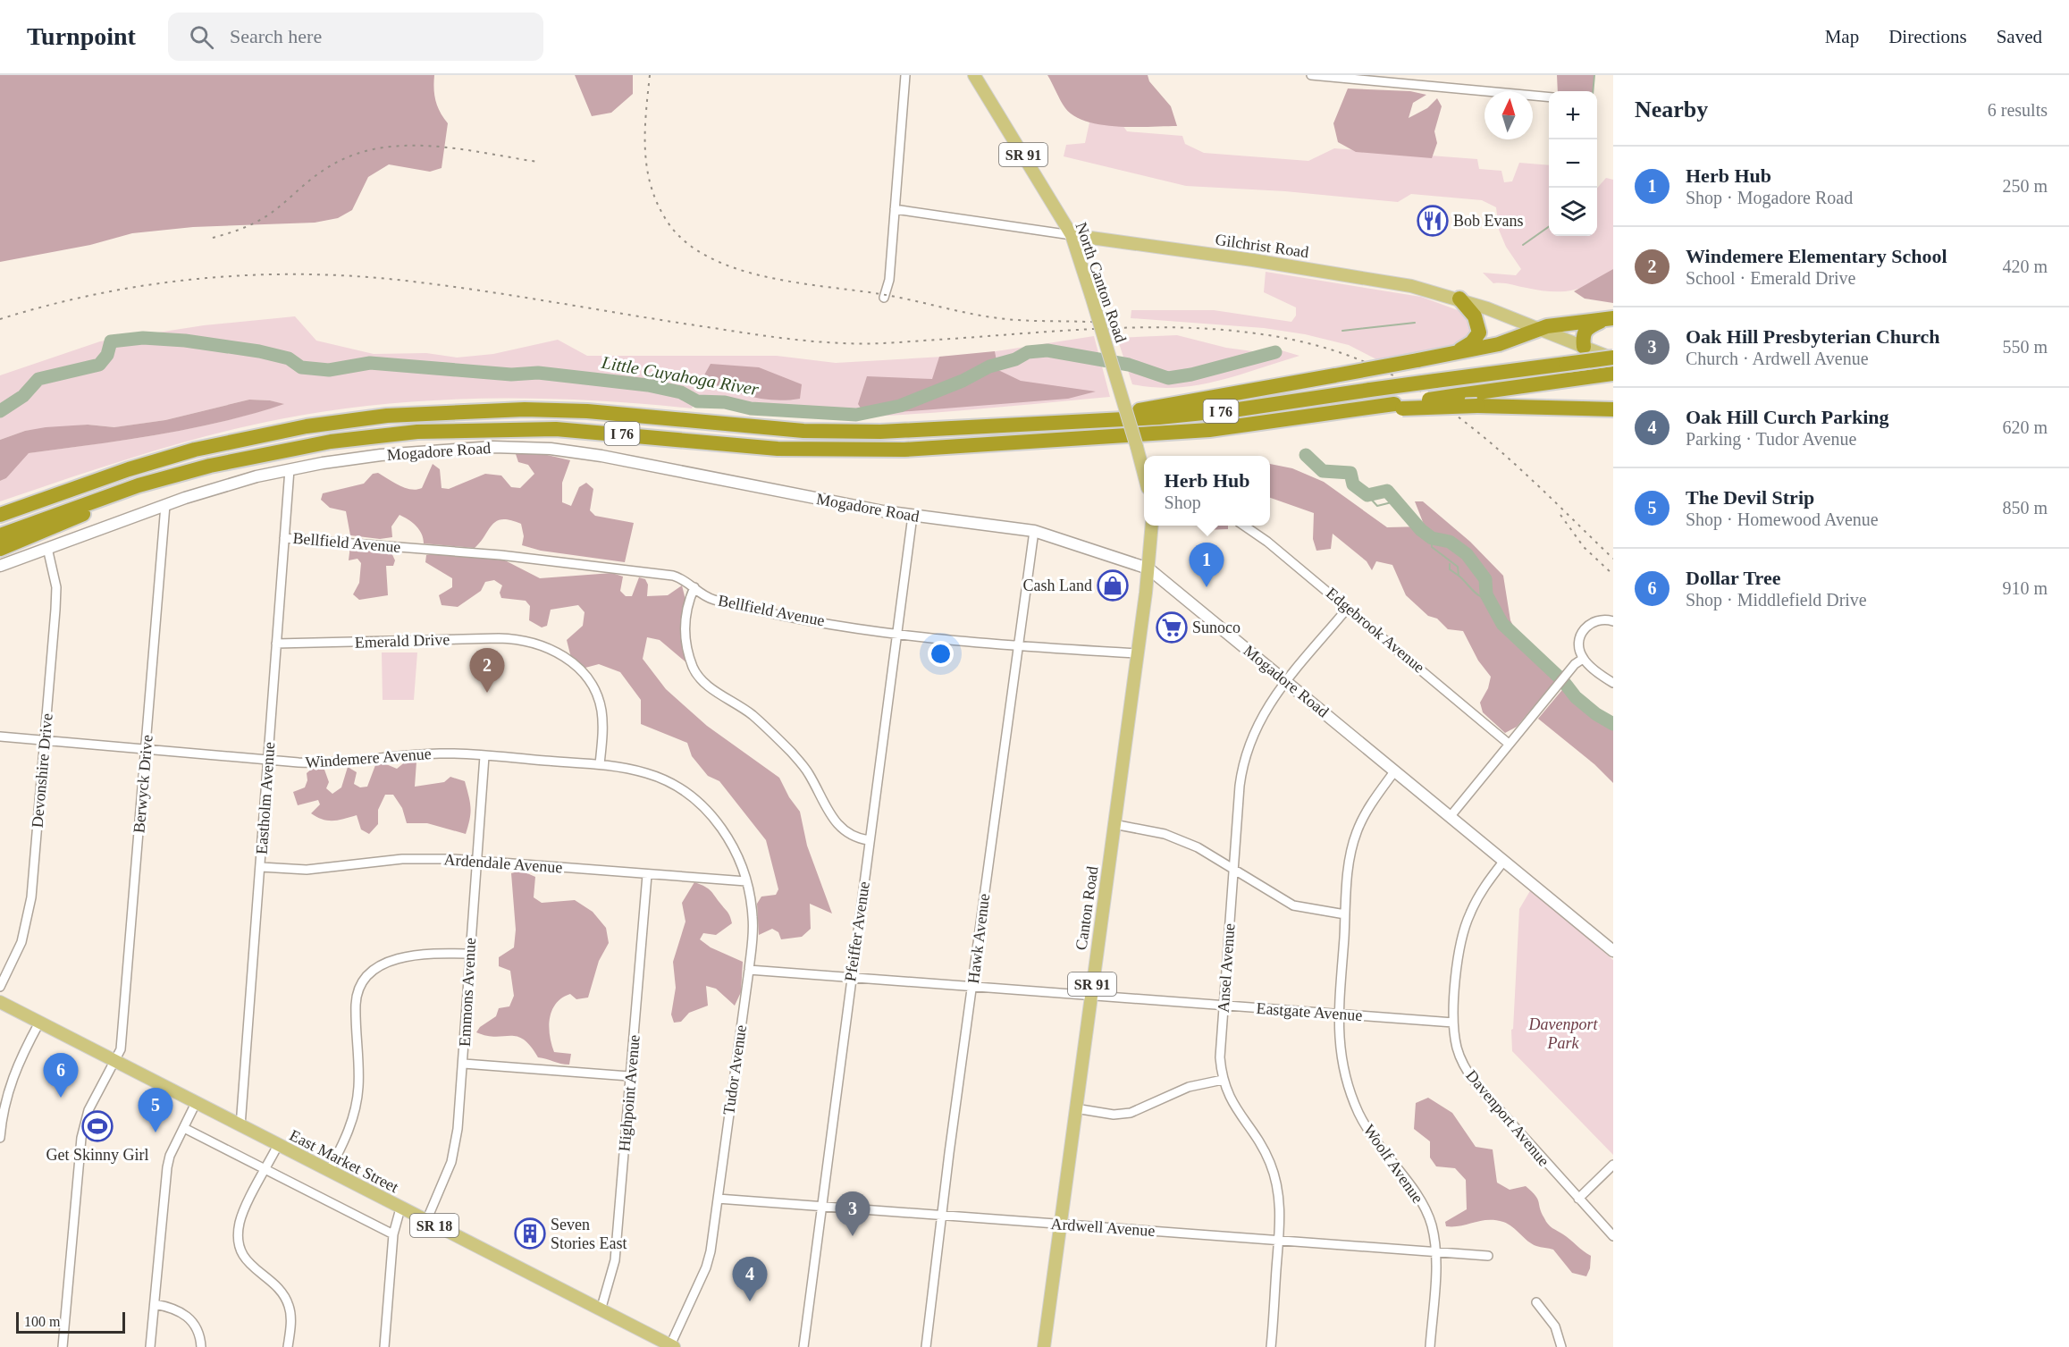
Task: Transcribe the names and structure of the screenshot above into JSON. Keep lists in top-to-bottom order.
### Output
{
  "streets": {
    "highway": ["I 76"],
    "main road": [
      "SR 91",
      "Gilchrist Road",
      "North Canton Road",
      "Canton Road",
      "East Market Street",
      "SR 18"
    ],
    "street": [
      "Mogadore Road",
      "Bellfield Avenue",
      "Edgebrook Avenue",
      "Emerald Drive",
      "Windemere Avenue",
      "Devonshire Drive",
      "Berwyck Drive",
      "Eastholm Avenue",
      "Ardendale Avenue",
      "Pfeiffer Avenue",
      "Hawk Avenue",
      "Ansel Avenue",
      "Emmons Avenue",
      "Eastgate Avenue",
      "Tudor Avenue",
      "Highpoint Avenue",
      "Davenport Avenue",
      "Woolf Avenue",
      "Ardwell Avenue"
    ]
  },
  "crossings": [
    ["SR 91", "Mogadore Road"],
    ["SR 91", "Canton Road"],
    ["Gilchrist Road", "North Canton Road"],
    ["Gilchrist Road", "I 76"],
    ["Mogadore Road", "Devonshire Drive"],
    ["Mogadore Road", "Berwyck Drive"],
    ["Mogadore Road", "Eastholm Avenue"],
    ["Mogadore Road", "Canton Road"],
    ["Mogadore Road", "Pfeiffer Avenue"],
    ["Mogadore Road", "Hawk Avenue"],
    ["Mogadore Road", "Ansel Avenue"],
    ["Mogadore Road", "Davenport Avenue"],
    ["Mogadore Road", "Woolf Avenue"],
    ["Bellfield Avenue", "Eastholm Avenue"],
    ["Bellfield Avenue", "Canton Road"],
    ["Bellfield Avenue", "Pfeiffer Avenue"],
    ["Bellfield Avenue", "Hawk Avenue"],
    ["Edgebrook Avenue", "Ansel Avenue"],
    ["Emerald Drive", "Windemere Avenue"],
    ["Emerald Drive", "Eastholm Avenue"],
    ["Windemere Avenue", "Devonshire Drive"],
    ["Windemere Avenue", "Berwyck Drive"],
    ["Windemere Avenue", "Eastholm Avenue"],
    ["Windemere Avenue", "Emmons Avenue"],
    ["Windemere Avenue", "Tudor Avenue"],
    ["Berwyck Drive", "East Market Street"],
    ["Eastholm Avenue", "Ardendale Avenue"],
    ["Eastholm Avenue", "East Market Street"],
    ["Ardendale Avenue", "Emmons Avenue"],
    ["Ardendale Avenue", "Tudor Avenue"],
    ["Ardendale Avenue", "Highpoint Avenue"],
    ["Canton Road", "Eastgate Avenue"],
    ["Canton Road", "Ardwell Avenue"],
    ["Pfeiffer Avenue", "Eastgate Avenue"],
    ["Pfeiffer Avenue", "Ardwell Avenue"],
    ["Hawk Avenue", "Eastgate Avenue"],
    ["Hawk Avenue", "Ardwell Avenue"],
    ["Ansel Avenue", "Eastgate Avenue"],
    ["Ansel Avenue", "Ardwell Avenue"],
    ["Emmons Avenue", "East Market Street"],
    ["Eastgate Avenue", "Tudor Avenue"],
    ["Eastgate Avenue", "Davenport Avenue"],
    ["Eastgate Avenue", "Woolf Avenue"],
    ["Tudor Avenue", "East Market Street"],
    ["Tudor Avenue", "Ardwell Avenue"],
    ["Highpoint Avenue", "East Market Street"],
    ["Woolf Avenue", "Ardwell Avenue"]
  ],
  "water": ["Little Cuyahoga River"],
  "parks": ["Davenport Park"],
  "places": {
    "restaurant": ["Bob Evans"],
    "shop": ["Cash Land"],
    "supermarket": ["Sunoco"],
    "sports": ["Get Skinny Girl"],
    "building": ["Seven Stories East"]
  },
  "scale_bar": "100 m",
  "north": "top",
  "page": {
    "header": "Turnpoint",
    "search": "Search here",
    "nav": ["Map", "Directions", "Saved"],
    "heading": ["Nearby", "6 results"],
    "map_buttons": ["+", "−"],
    "list": [
      {
        "mark": "1",
        "name": "Herb Hub",
        "note": "Shop · Mogadore Road",
        "value": "250 m"
      },
      {
        "mark": "2",
        "name": "Windemere Elementary School",
        "note": "School · Emerald Drive",
        "value": "420 m"
      },
      {
        "mark": "3",
        "name": "Oak Hill Presbyterian Church",
        "note": "Church · Ardwell Avenue",
        "value": "550 m"
      },
      {
        "mark": "4",
        "name": "Oak Hill Curch Parking",
        "note": "Parking · Tudor Avenue",
        "value": "620 m"
      },
      {
        "mark": "5",
        "name": "The Devil Strip",
        "note": "Shop · Homewood Avenue",
        "value": "850 m"
      },
      {
        "mark": "6",
        "name": "Dollar Tree",
        "note": "Shop · Middlefield Drive",
        "value": "910 m"
      }
    ],
    "popup": ["Herb Hub", "Shop"],
    "pins": [
      "1",
      "2",
      "6",
      "5",
      "3",
      "4"
    ],
    "scale": "100 m"
  }
}
